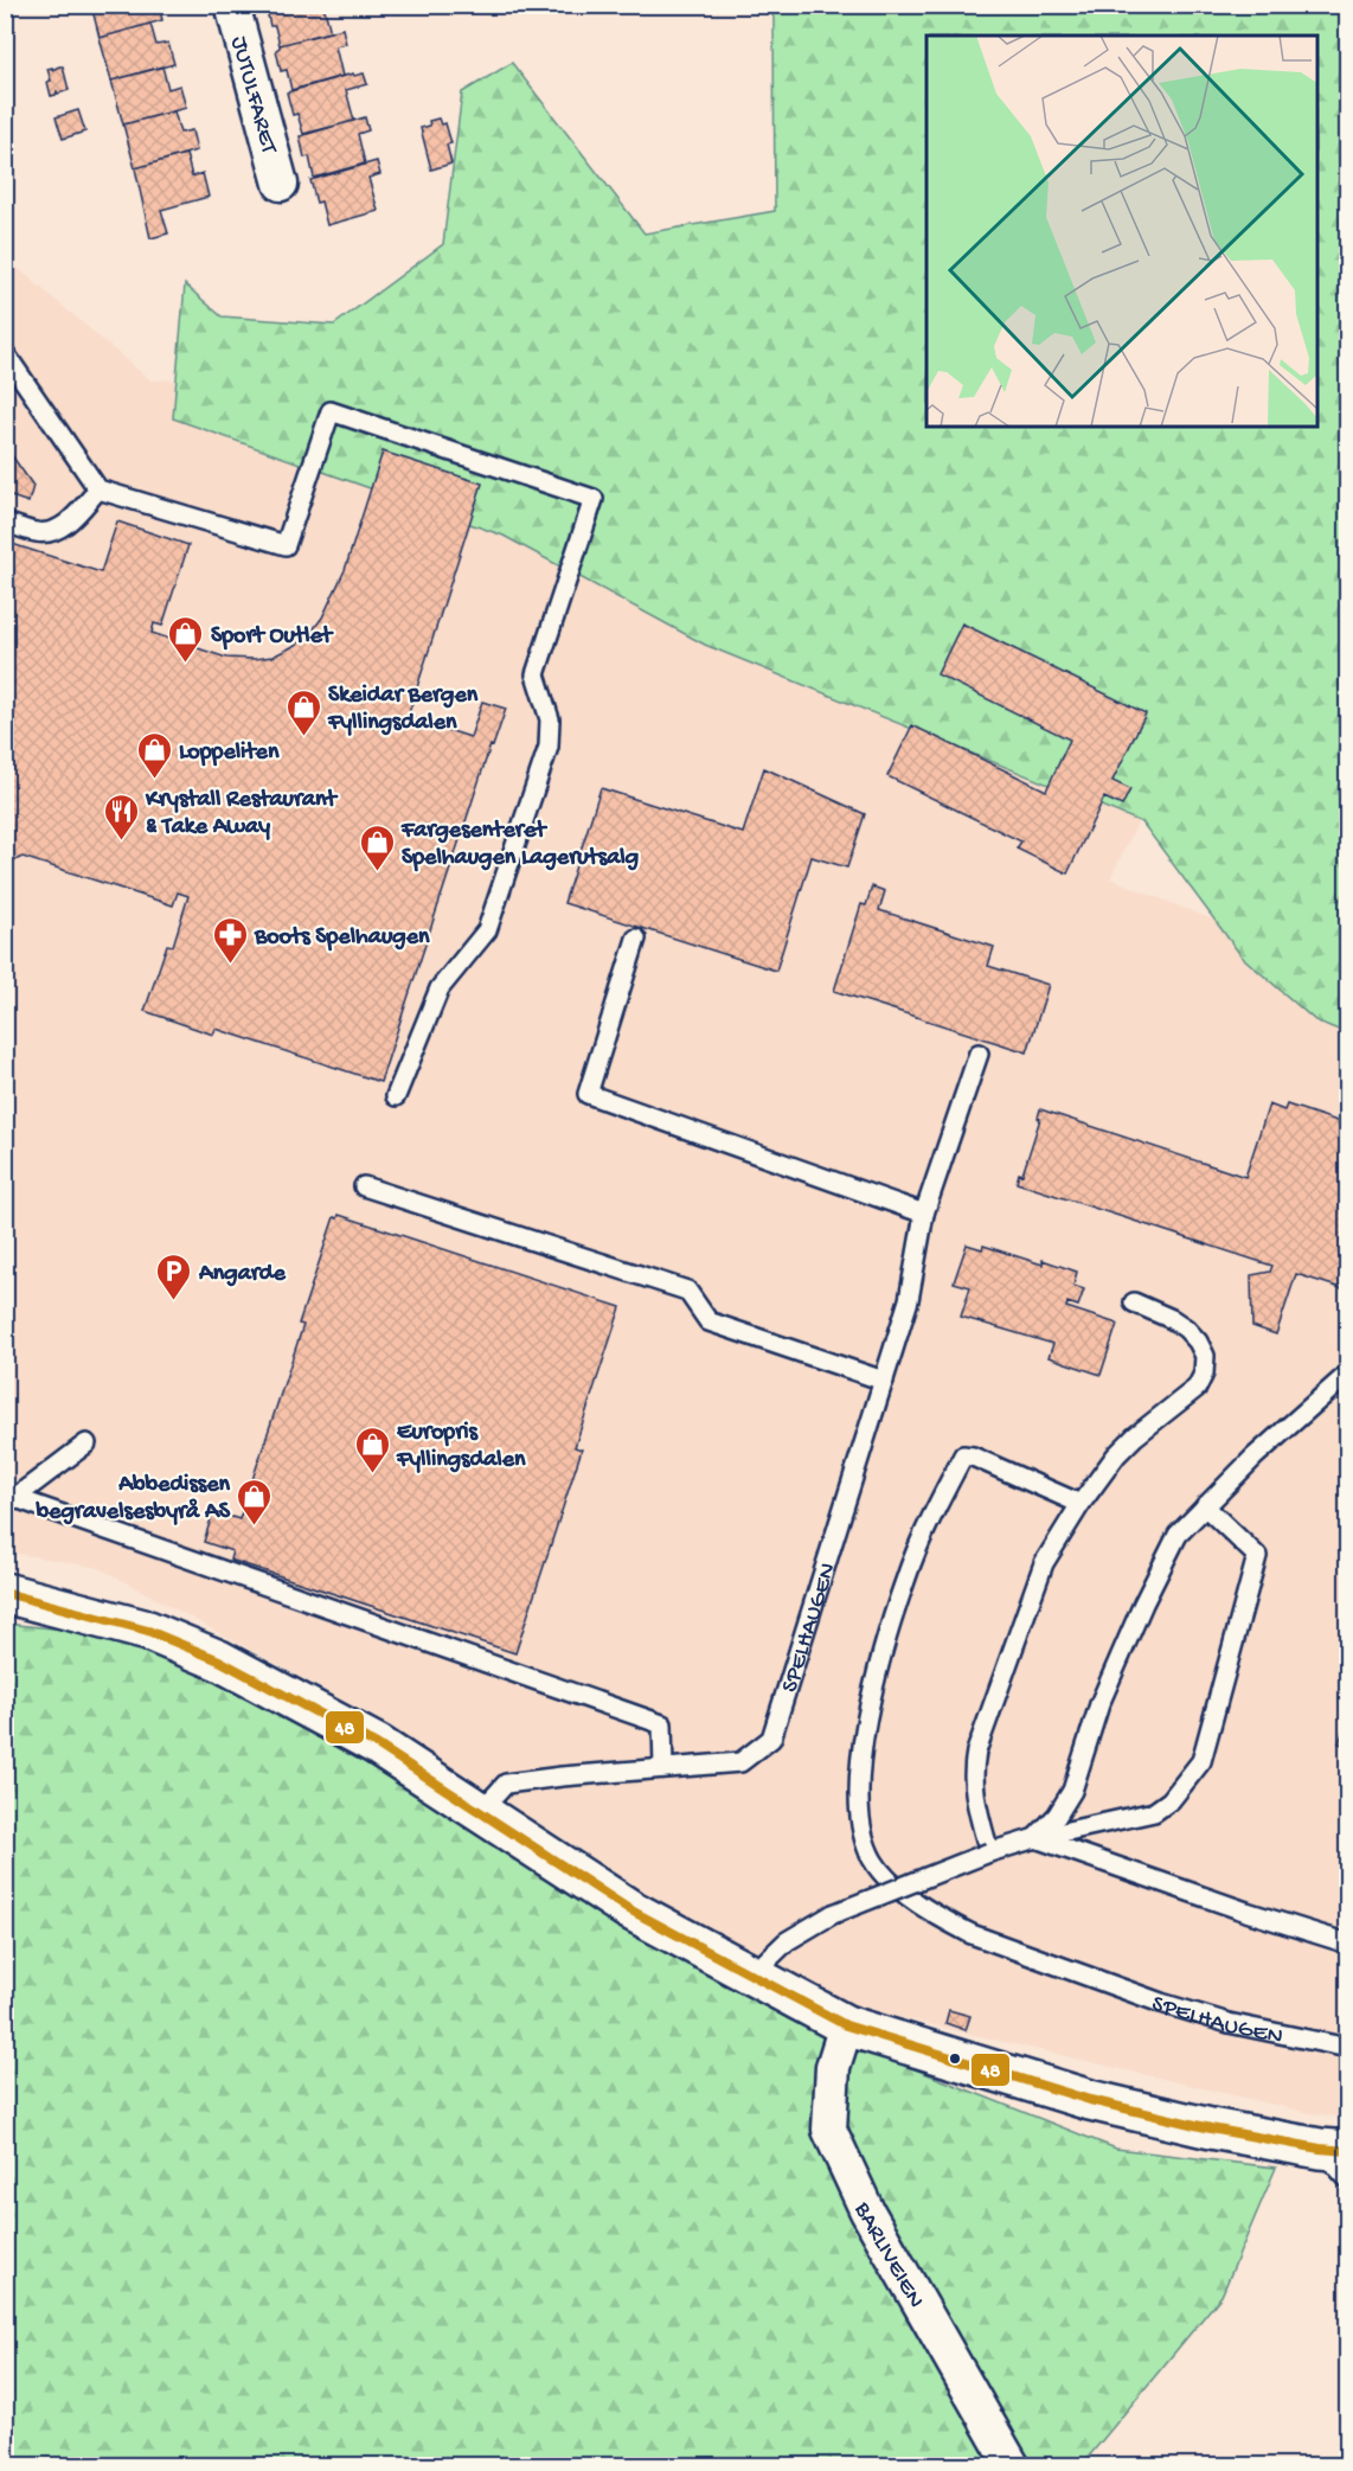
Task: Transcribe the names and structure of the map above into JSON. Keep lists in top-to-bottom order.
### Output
{
  "streets": {
    "street": ["JUTULFARET", "BARLIVEIEN"],
    "lane": ["SPELHAUGEN"]
  },
  "places": {
    "shop": [
      "Sport Outlet",
      "Skeidar Bergen Fyllingsdalen",
      "Loppeliten",
      "Fargesenteret Spelhaugen Lagerutsalg",
      "Europris Fyllingsdalen",
      "Abbedissen begravelsesbyrå AS"
    ],
    "restaurant": ["Krystall Restaurant & Take Away"],
    "pharmacy": ["Boots Spelhaugen"],
    "parking": ["Angarde"]
  },
  "lines": ["transit line 48"]
}
